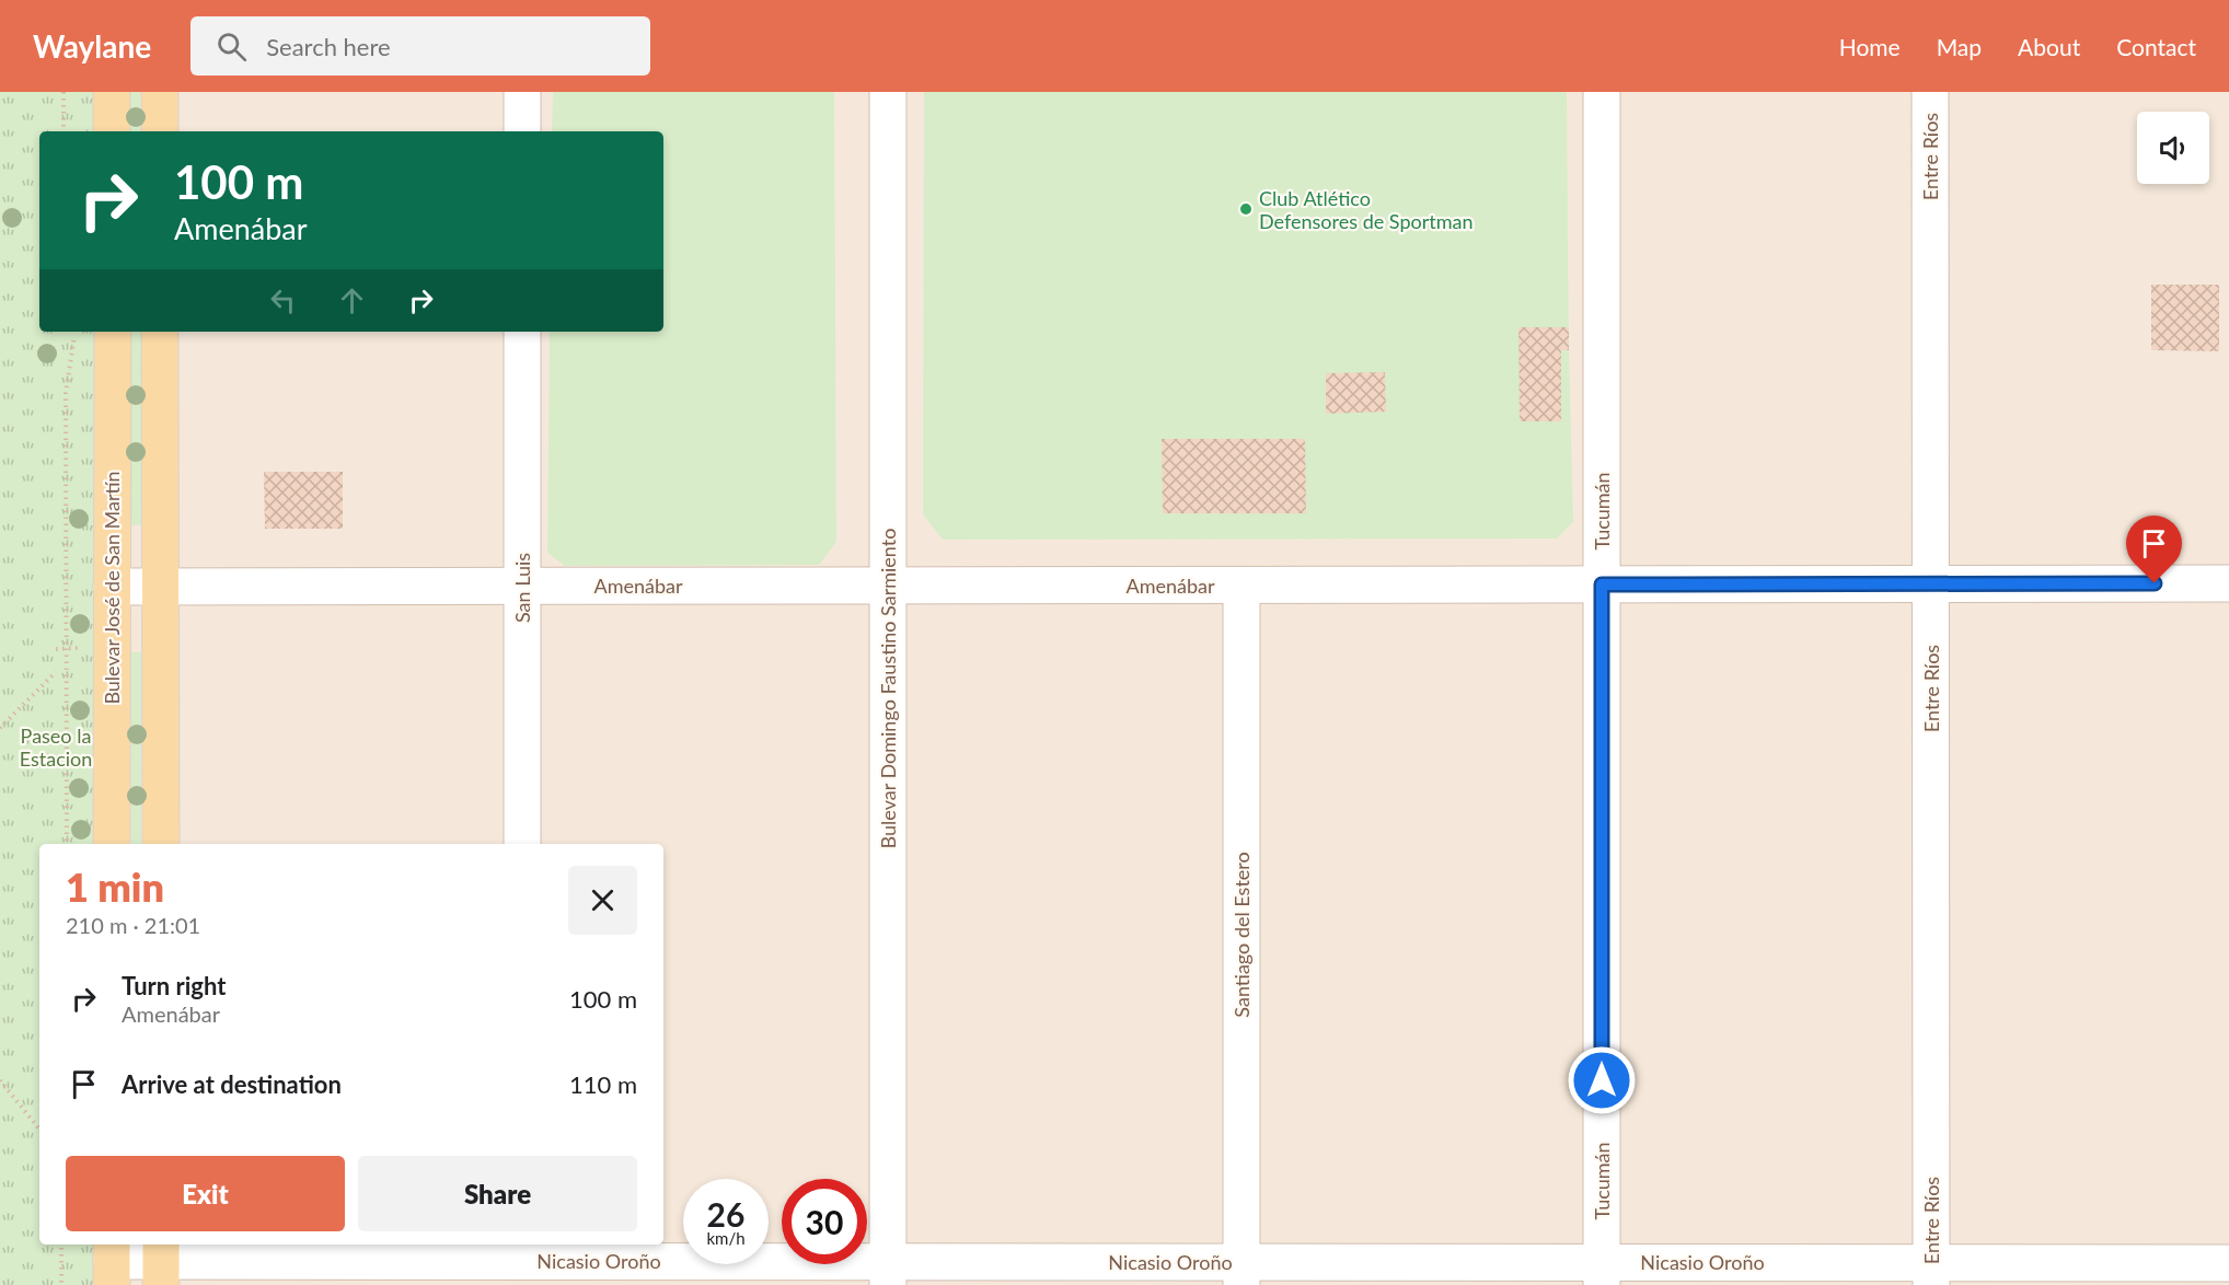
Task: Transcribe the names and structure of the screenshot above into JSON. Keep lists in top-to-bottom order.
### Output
{
  "streets": {
    "main road": ["Bulevar José de San Martín"],
    "street": [
      "Entre Ríos",
      "Tucumán",
      "Amenábar",
      "San Luis",
      "Bulevar Domingo Faustino Sarmiento",
      "Santiago del Estero",
      "Nicasio Oroño"
    ]
  },
  "crossings": [
    ["Entre Ríos", "Amenábar"],
    ["Entre Ríos", "Nicasio Oroño"],
    ["Tucumán", "Amenábar"],
    ["Tucumán", "Nicasio Oroño"],
    ["Amenábar", "Bulevar José de San Martín"],
    ["Amenábar", "San Luis"],
    ["Amenábar", "Bulevar Domingo Faustino Sarmiento"],
    ["Amenábar", "Santiago del Estero"],
    ["Bulevar Domingo Faustino Sarmiento", "Nicasio Oroño"],
    ["Santiago del Estero", "Nicasio Oroño"]
  ],
  "parks": ["Paseo la Estacion"],
  "places": ["Club Atlético Defensores de Sportman"],
  "page": {
    "header": "Waylane",
    "search": "Search here",
    "nav": [
      "Home",
      "Map",
      "About",
      "Contact"
    ],
    "turn": ["100 m", "Amenábar"],
    "heading": ["1 min", "210 m · 21:01"],
    "list": [
      {
        "name": "Turn right",
        "note": "Amenábar",
        "value": "100 m"
      },
      {
        "name": "Arrive at destination",
        "value": "110 m"
      }
    ],
    "buttons": ["Exit", "Share"],
    "speed": "26 km/h",
    "limit": "30"
  }
}
